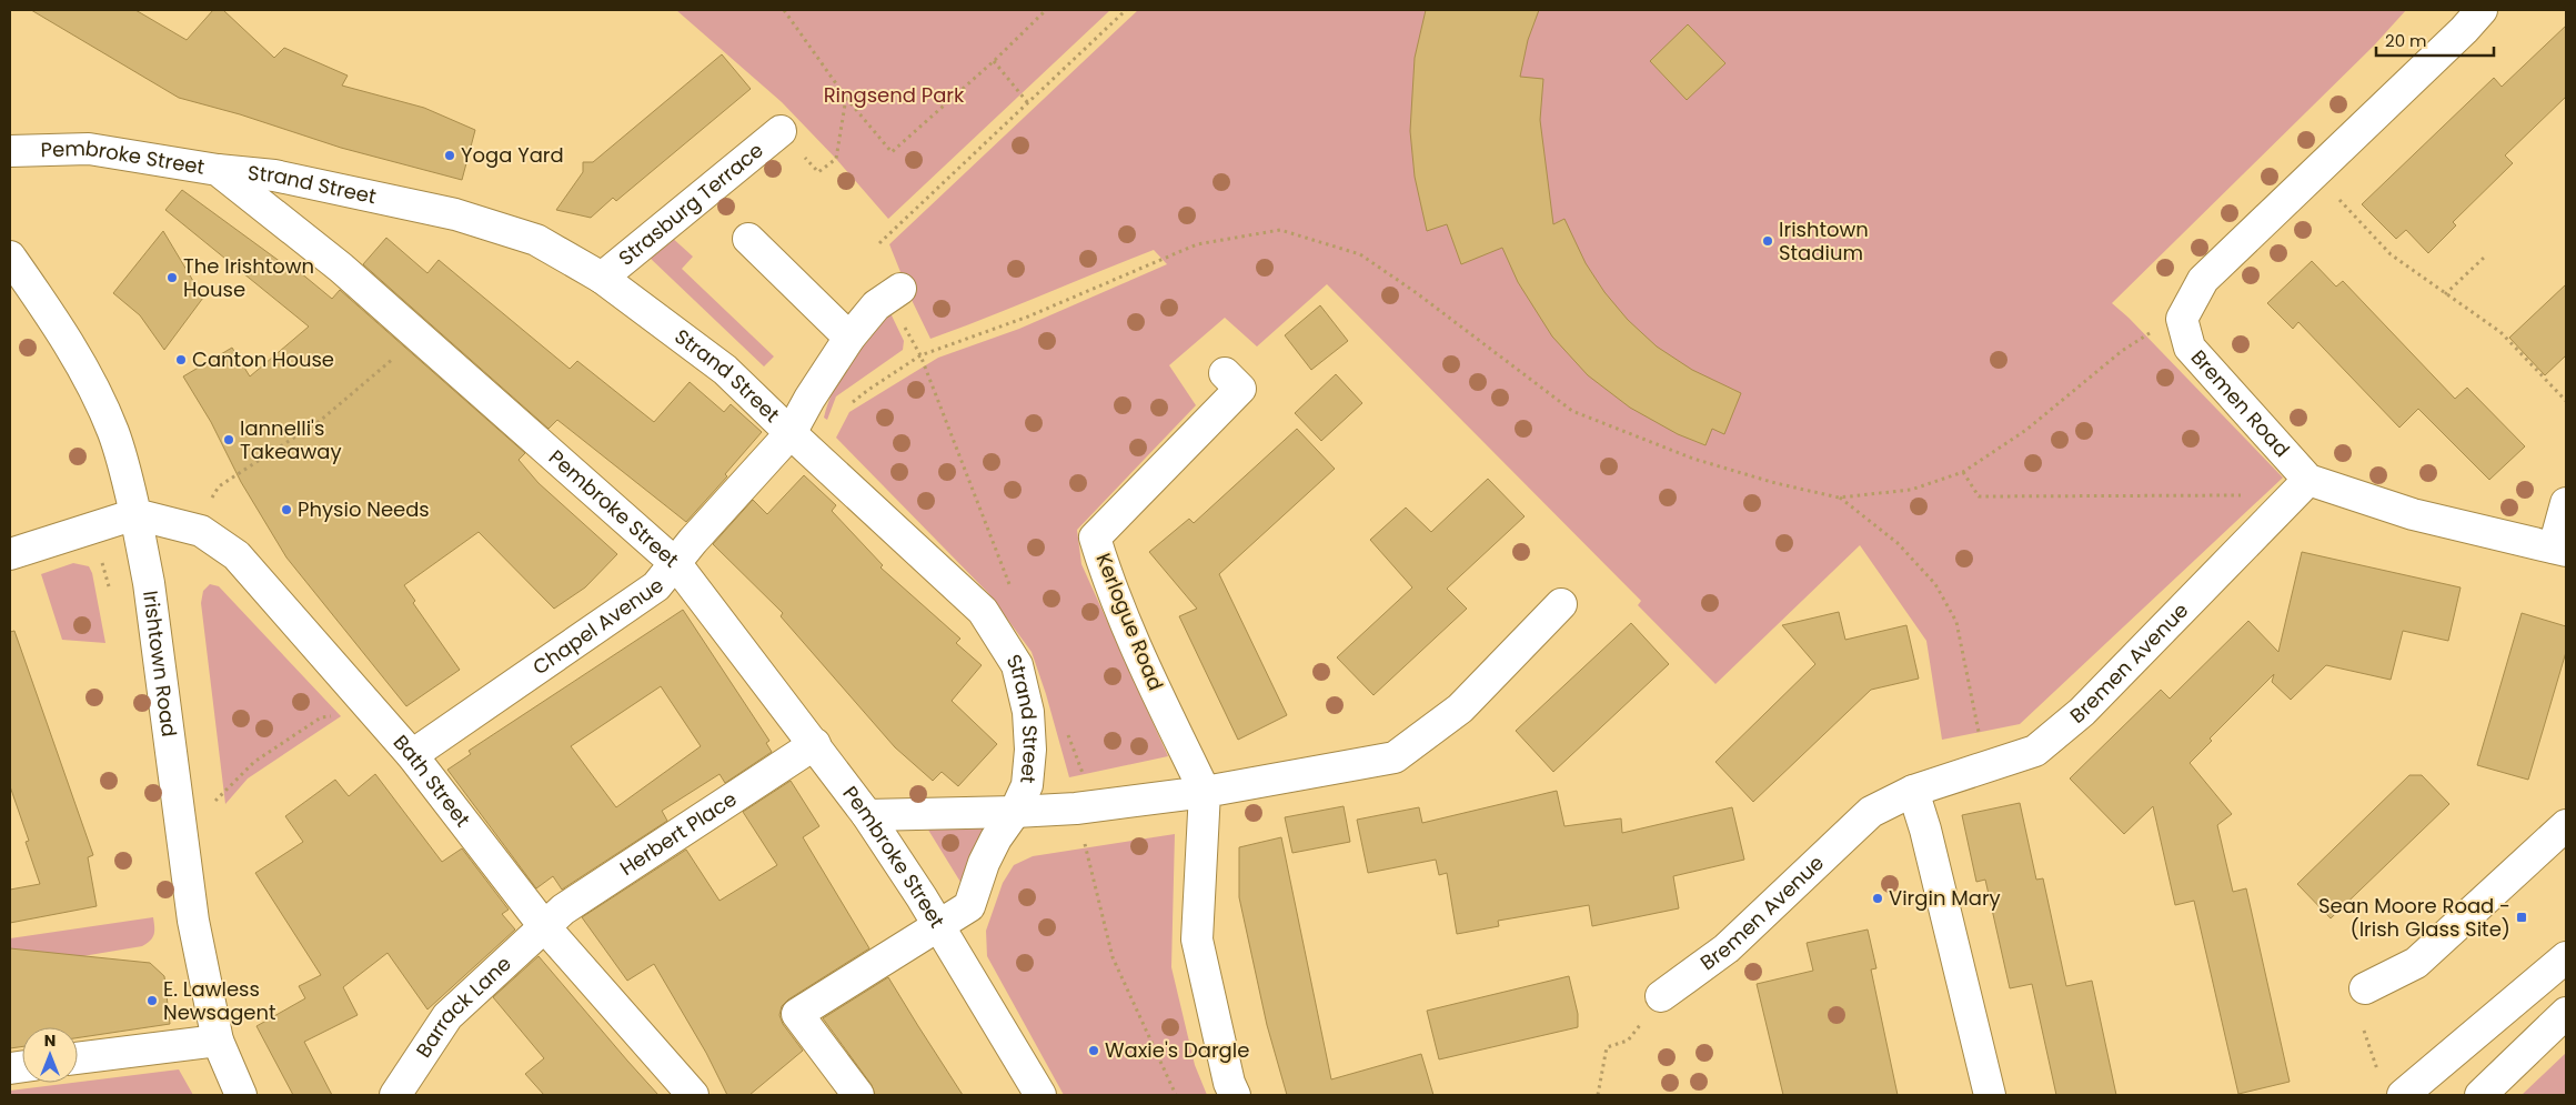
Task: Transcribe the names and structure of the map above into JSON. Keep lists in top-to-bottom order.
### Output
{
  "streets": {
    "street": [
      "Pembroke Street",
      "Strand Street",
      "Strasburg Terrace",
      "Bremen Road",
      "Kerlogue Road",
      "Chapel Avenue",
      "Irishtown Road",
      "Bremen Avenue",
      "Bath Street",
      "Herbert Place",
      "Barrack Lane"
    ]
  },
  "crossings": [
    ["Pembroke Street", "Strand Street"],
    ["Pembroke Street", "Chapel Avenue"],
    ["Pembroke Street", "Herbert Place"],
    ["Strand Street", "Strasburg Terrace"],
    ["Strand Street", "Chapel Avenue"],
    ["Bremen Road", "Bremen Avenue"],
    ["Chapel Avenue", "Bath Street"],
    ["Irishtown Road", "Bath Street"],
    ["Bath Street", "Herbert Place"],
    ["Bath Street", "Barrack Lane"],
    ["Herbert Place", "Barrack Lane"]
  ],
  "parks": ["Ringsend Park"],
  "places": {
    "other": [
      "Yoga Yard",
      "Irishtown Stadium",
      "The Irishtown House",
      "Canton House",
      "Iannelli's Takeaway",
      "Physio Needs",
      "Virgin Mary",
      "E. Lawless Newsagent",
      "Waxie's Dargle"
    ],
    "transit": ["Sean Moore Road - (Irish Glass Site)"]
  },
  "scale_bar": "20 m",
  "north": "top"
}
